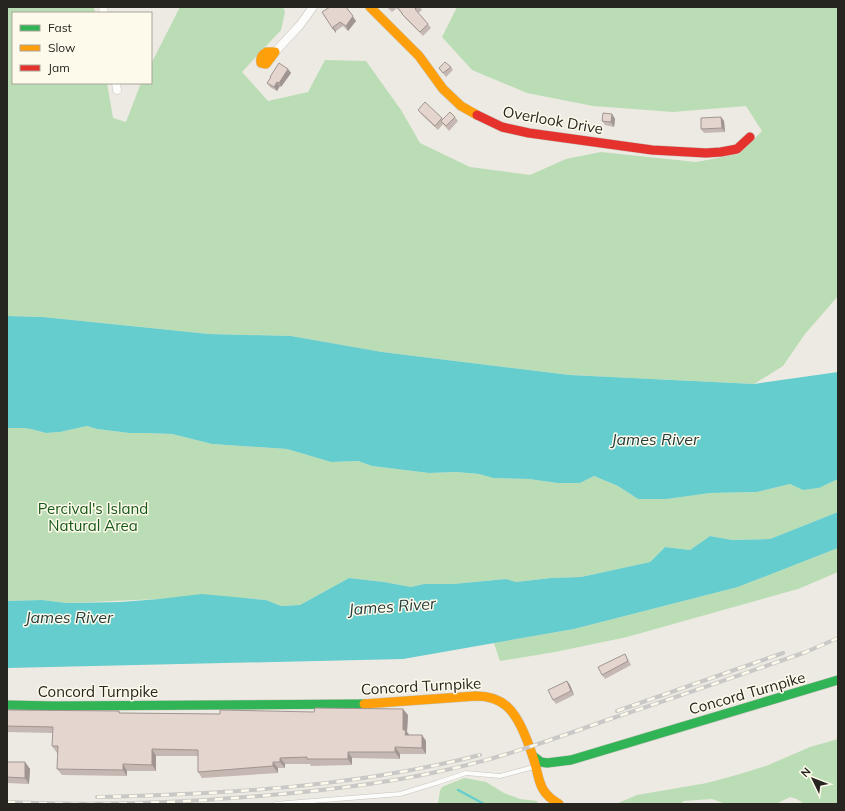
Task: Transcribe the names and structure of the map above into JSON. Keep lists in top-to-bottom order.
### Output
{
  "streets": {
    "street": ["Overlook Drive", "Concord Turnpike"]
  },
  "water": ["James River"],
  "parks": ["Percival's Island Natural Area"],
  "legend": ["Fast", "Slow", "Jam"],
  "north": "top left"
}
